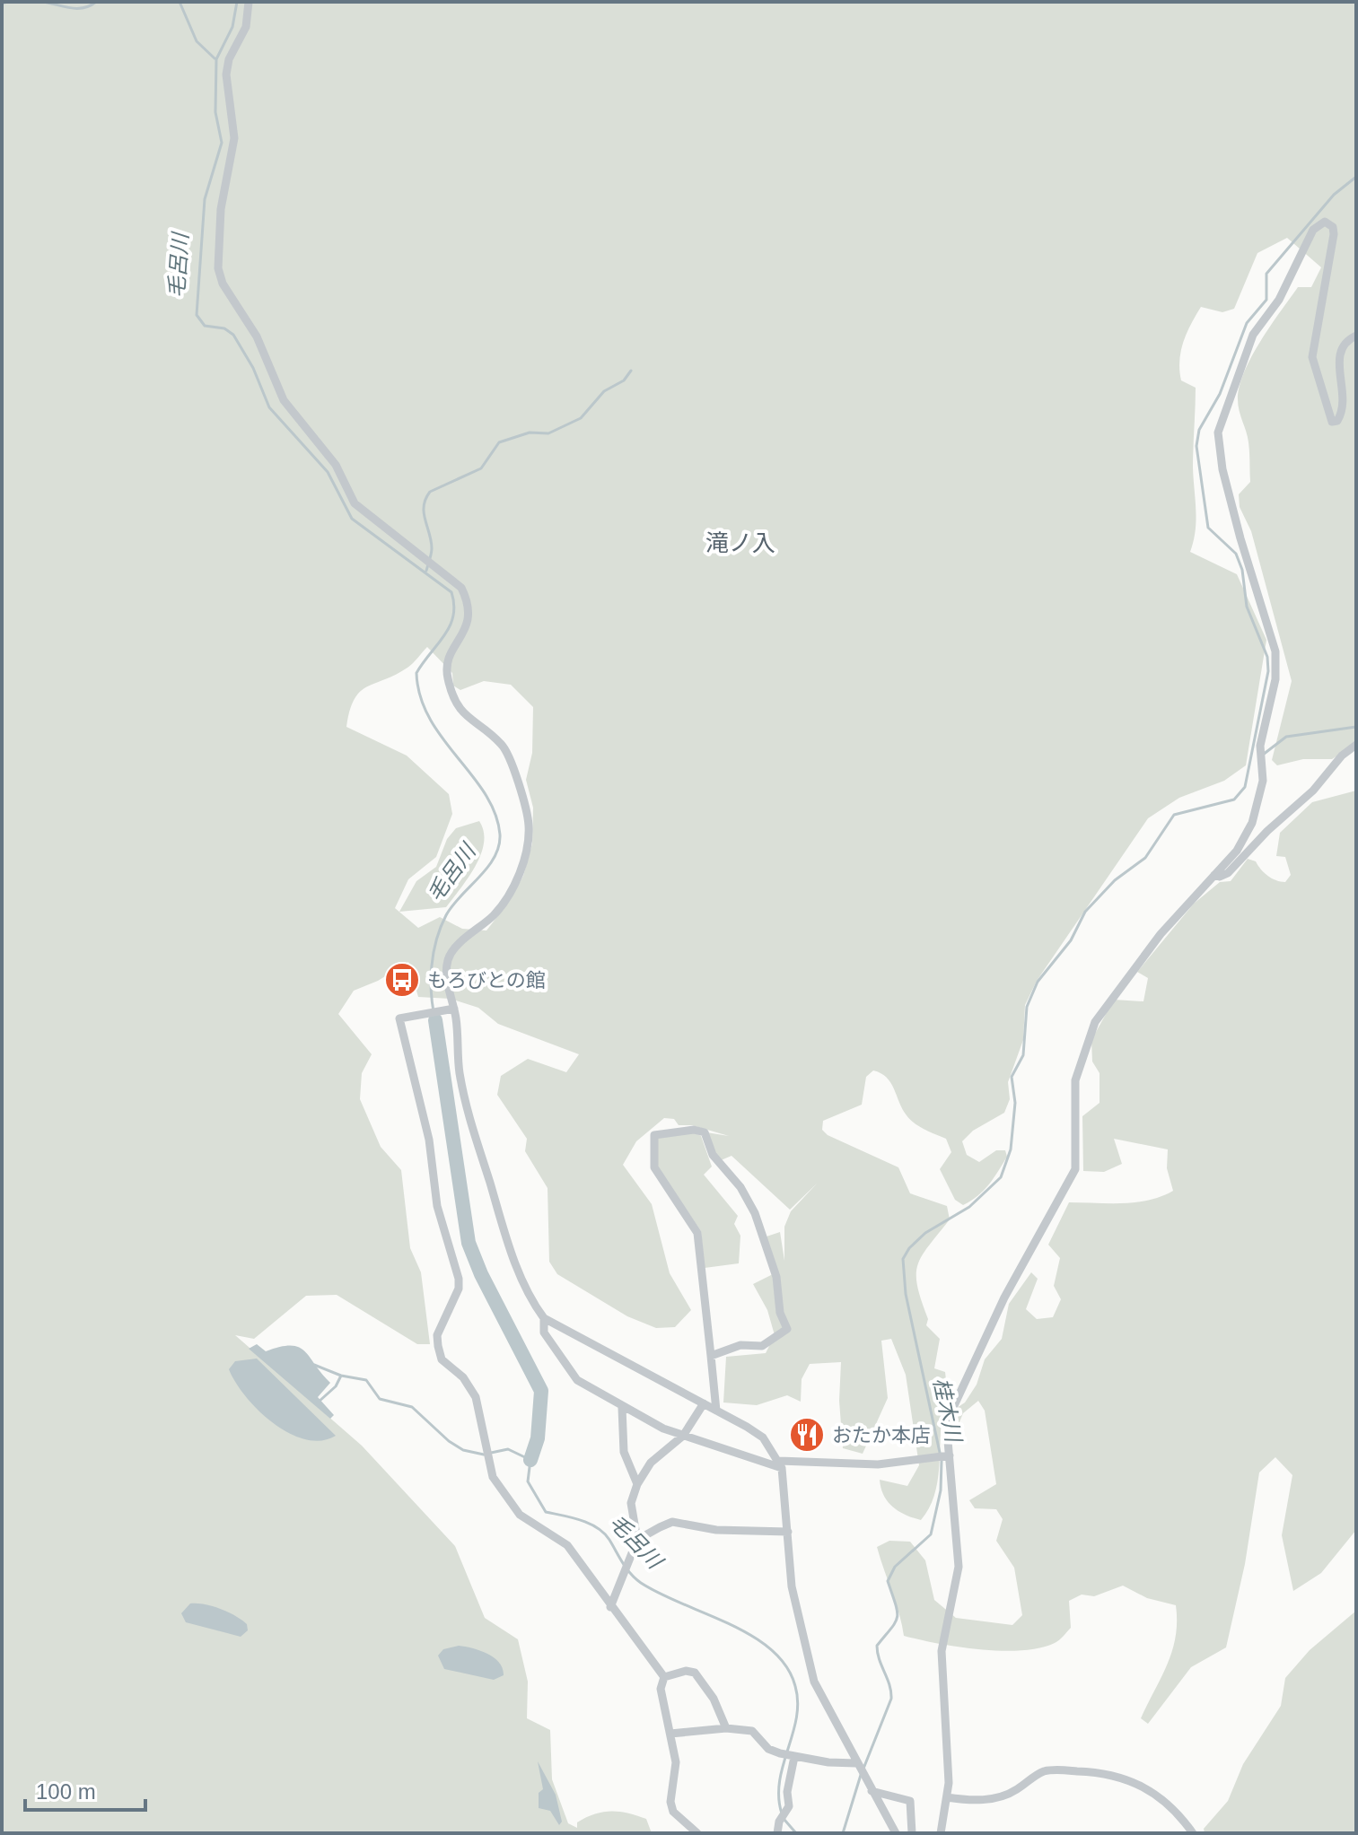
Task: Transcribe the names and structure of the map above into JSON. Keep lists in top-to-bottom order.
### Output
{
  "districts": ["滝ノ入"],
  "water": ["毛呂川", "桂木川"],
  "places": {
    "bus stop": ["もろびとの館"],
    "restaurant": ["おたか本店"]
  },
  "scale_bar": "100 m"
}
